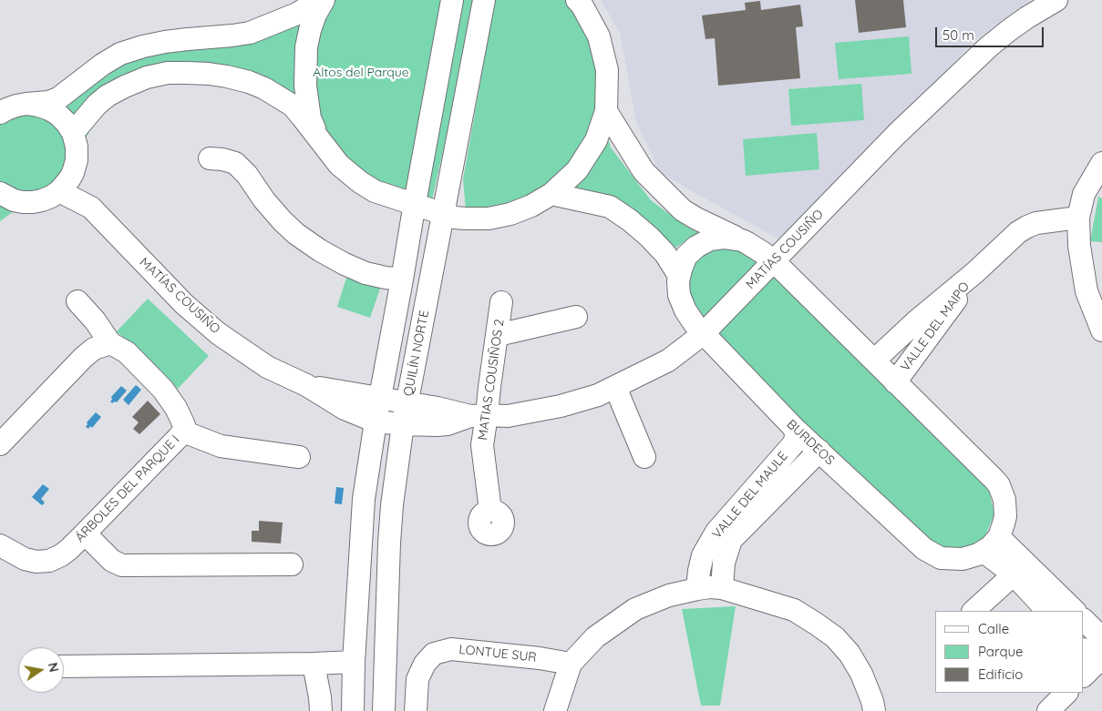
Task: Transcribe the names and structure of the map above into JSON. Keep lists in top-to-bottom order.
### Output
{
  "streets": {
    "street": [
      "MATÍAS COUSIÑO",
      "VALLE DEL MAIPO",
      "QUILÍN NORTE",
      "MATIAS COUSIÑOS 2",
      "BURDEOS",
      "ÁRBOLES DEL PARQUE I",
      "VALLE DEL MAULE",
      "LONTUE SUR"
    ]
  },
  "crossings": [
    ["MATÍAS COUSIÑO", "QUILÍN NORTE"],
    ["MATÍAS COUSIÑO", "MATIAS COUSIÑOS 2"],
    ["MATÍAS COUSIÑO", "BURDEOS"],
    ["VALLE DEL MAIPO", "BURDEOS"],
    ["BURDEOS", "VALLE DEL MAULE"]
  ],
  "parks": ["Altos del Parque"],
  "legend": ["Calle", "Parque", "Edificio"],
  "scale_bar": "50 m",
  "north": "right"
}
